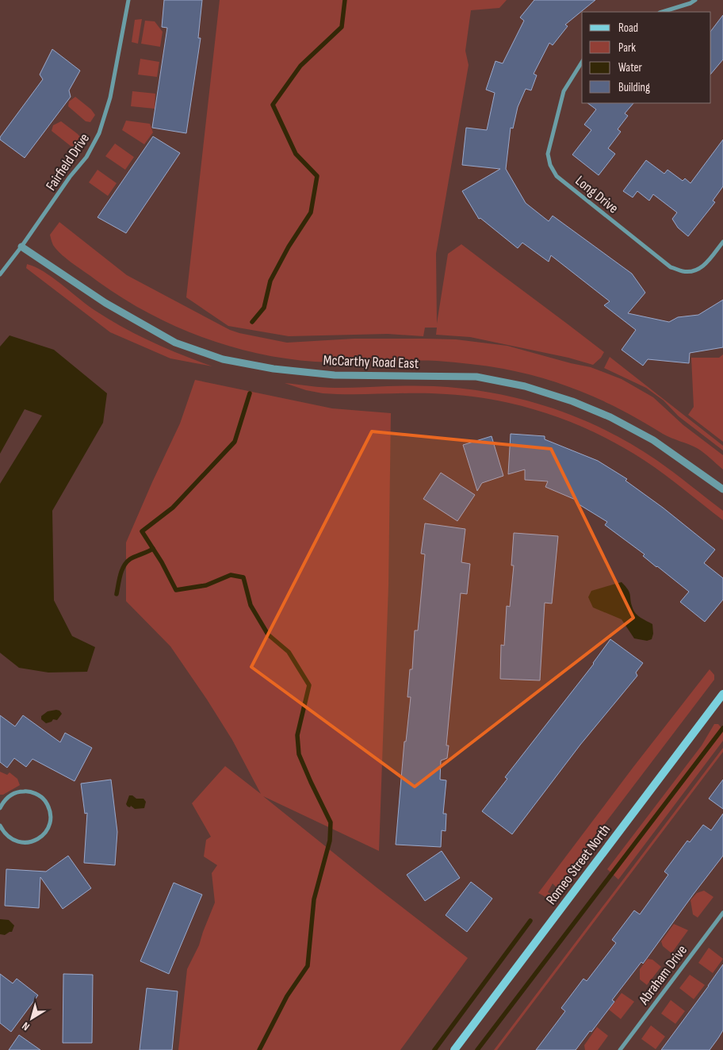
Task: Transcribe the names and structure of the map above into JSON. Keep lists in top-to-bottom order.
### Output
{
  "streets": {
    "main road": ["Romeo Street North"],
    "street": [
      "Fairfield Drive",
      "Long Drive",
      "McCarthy Road East",
      "Abraham Drive"
    ]
  },
  "crossings": [
    ["Fairfield Drive", "McCarthy Road East"]
  ],
  "legend": [
    "Road",
    "Park",
    "Water",
    "Building"
  ],
  "north": "bottom left"
}
